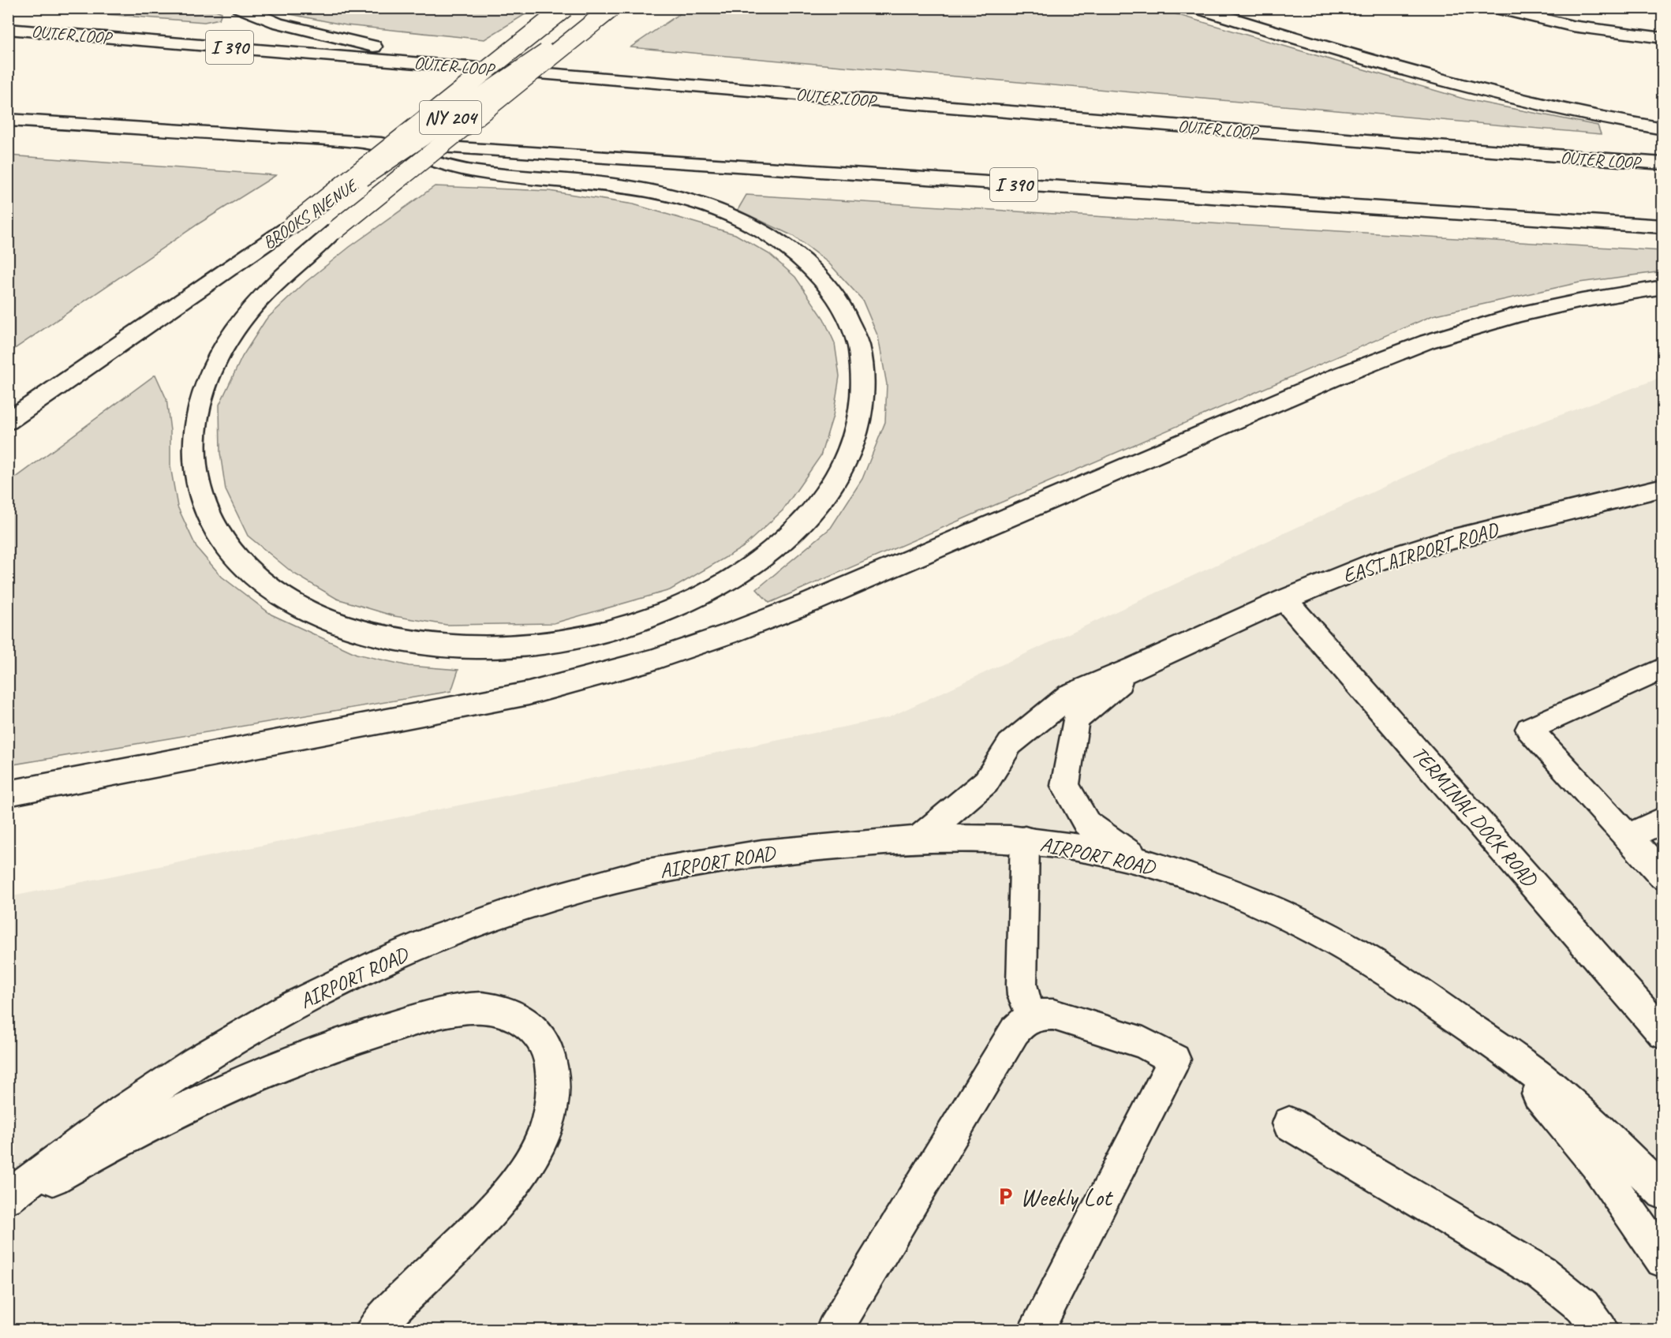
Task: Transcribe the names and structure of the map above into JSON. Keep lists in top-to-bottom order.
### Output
{
  "streets": {
    "main road": [
      "OUTER LOOP",
      "I 390",
      "NY 204",
      "BROOKS AVENUE",
      "EAST AIRPORT ROAD",
      "TERMINAL DOCK ROAD",
      "AIRPORT ROAD"
    ]
  },
  "crossings": [
    ["EAST AIRPORT ROAD", "TERMINAL DOCK ROAD"],
    ["EAST AIRPORT ROAD", "AIRPORT ROAD"]
  ],
  "places": {
    "parking": ["Weekly Lot"]
  }
}
